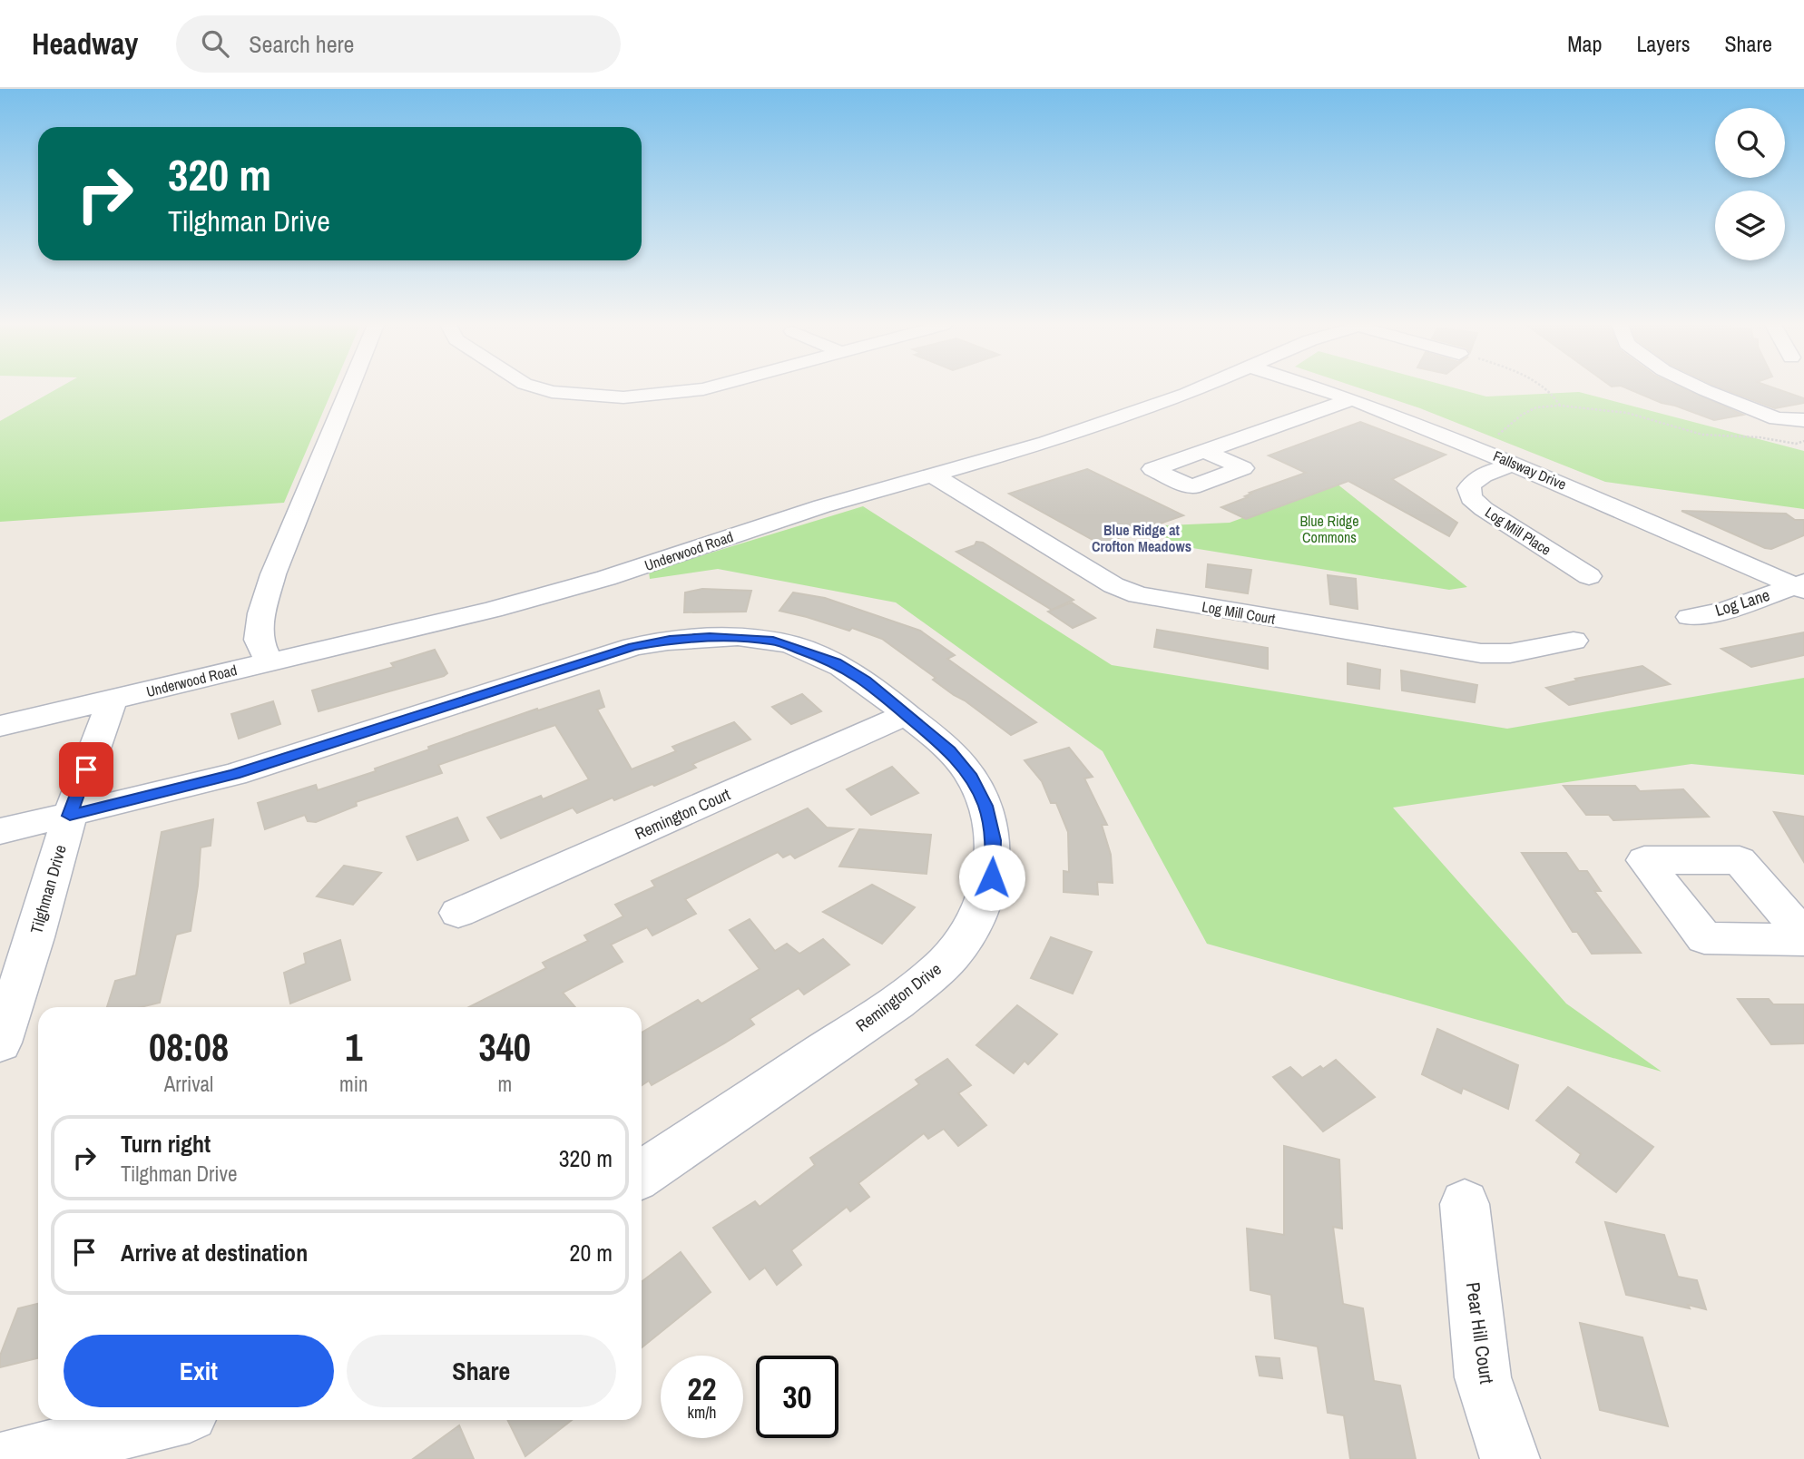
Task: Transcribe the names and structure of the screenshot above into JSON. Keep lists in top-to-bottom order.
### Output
{
  "streets": {
    "street": [
      "Fallsway Drive",
      "Log Mill Place",
      "Underwood Road",
      "Log Lane",
      "Log Mill Court",
      "Remington Court",
      "Tilghman Drive",
      "Remington Drive",
      "Pear Hill Court"
    ]
  },
  "crossings": [
    ["Fallsway Drive", "Log Mill Place"],
    ["Fallsway Drive", "Log Lane"],
    ["Underwood Road", "Log Mill Court"],
    ["Underwood Road", "Tilghman Drive"],
    ["Remington Court", "Remington Drive"],
    ["Tilghman Drive", "Remington Drive"]
  ],
  "districts": ["Blue Ridge at Crofton Meadows"],
  "parks": ["Blue Ridge Commons"],
  "page": {
    "header": "Headway",
    "search": "Search here",
    "nav": ["Map", "Layers", "Share"],
    "turn": ["320 m", "Tilghman Drive"],
    "eta": [
      "08:08",
      "Arrival",
      "1",
      "min",
      "340",
      "m"
    ],
    "list": [
      {
        "name": "Turn right",
        "note": "Tilghman Drive",
        "value": "320 m"
      },
      {
        "name": "Arrive at destination",
        "value": "20 m"
      }
    ],
    "buttons": ["Exit", "Share"],
    "speed": "22 km/h",
    "limit": "30"
  }
}
